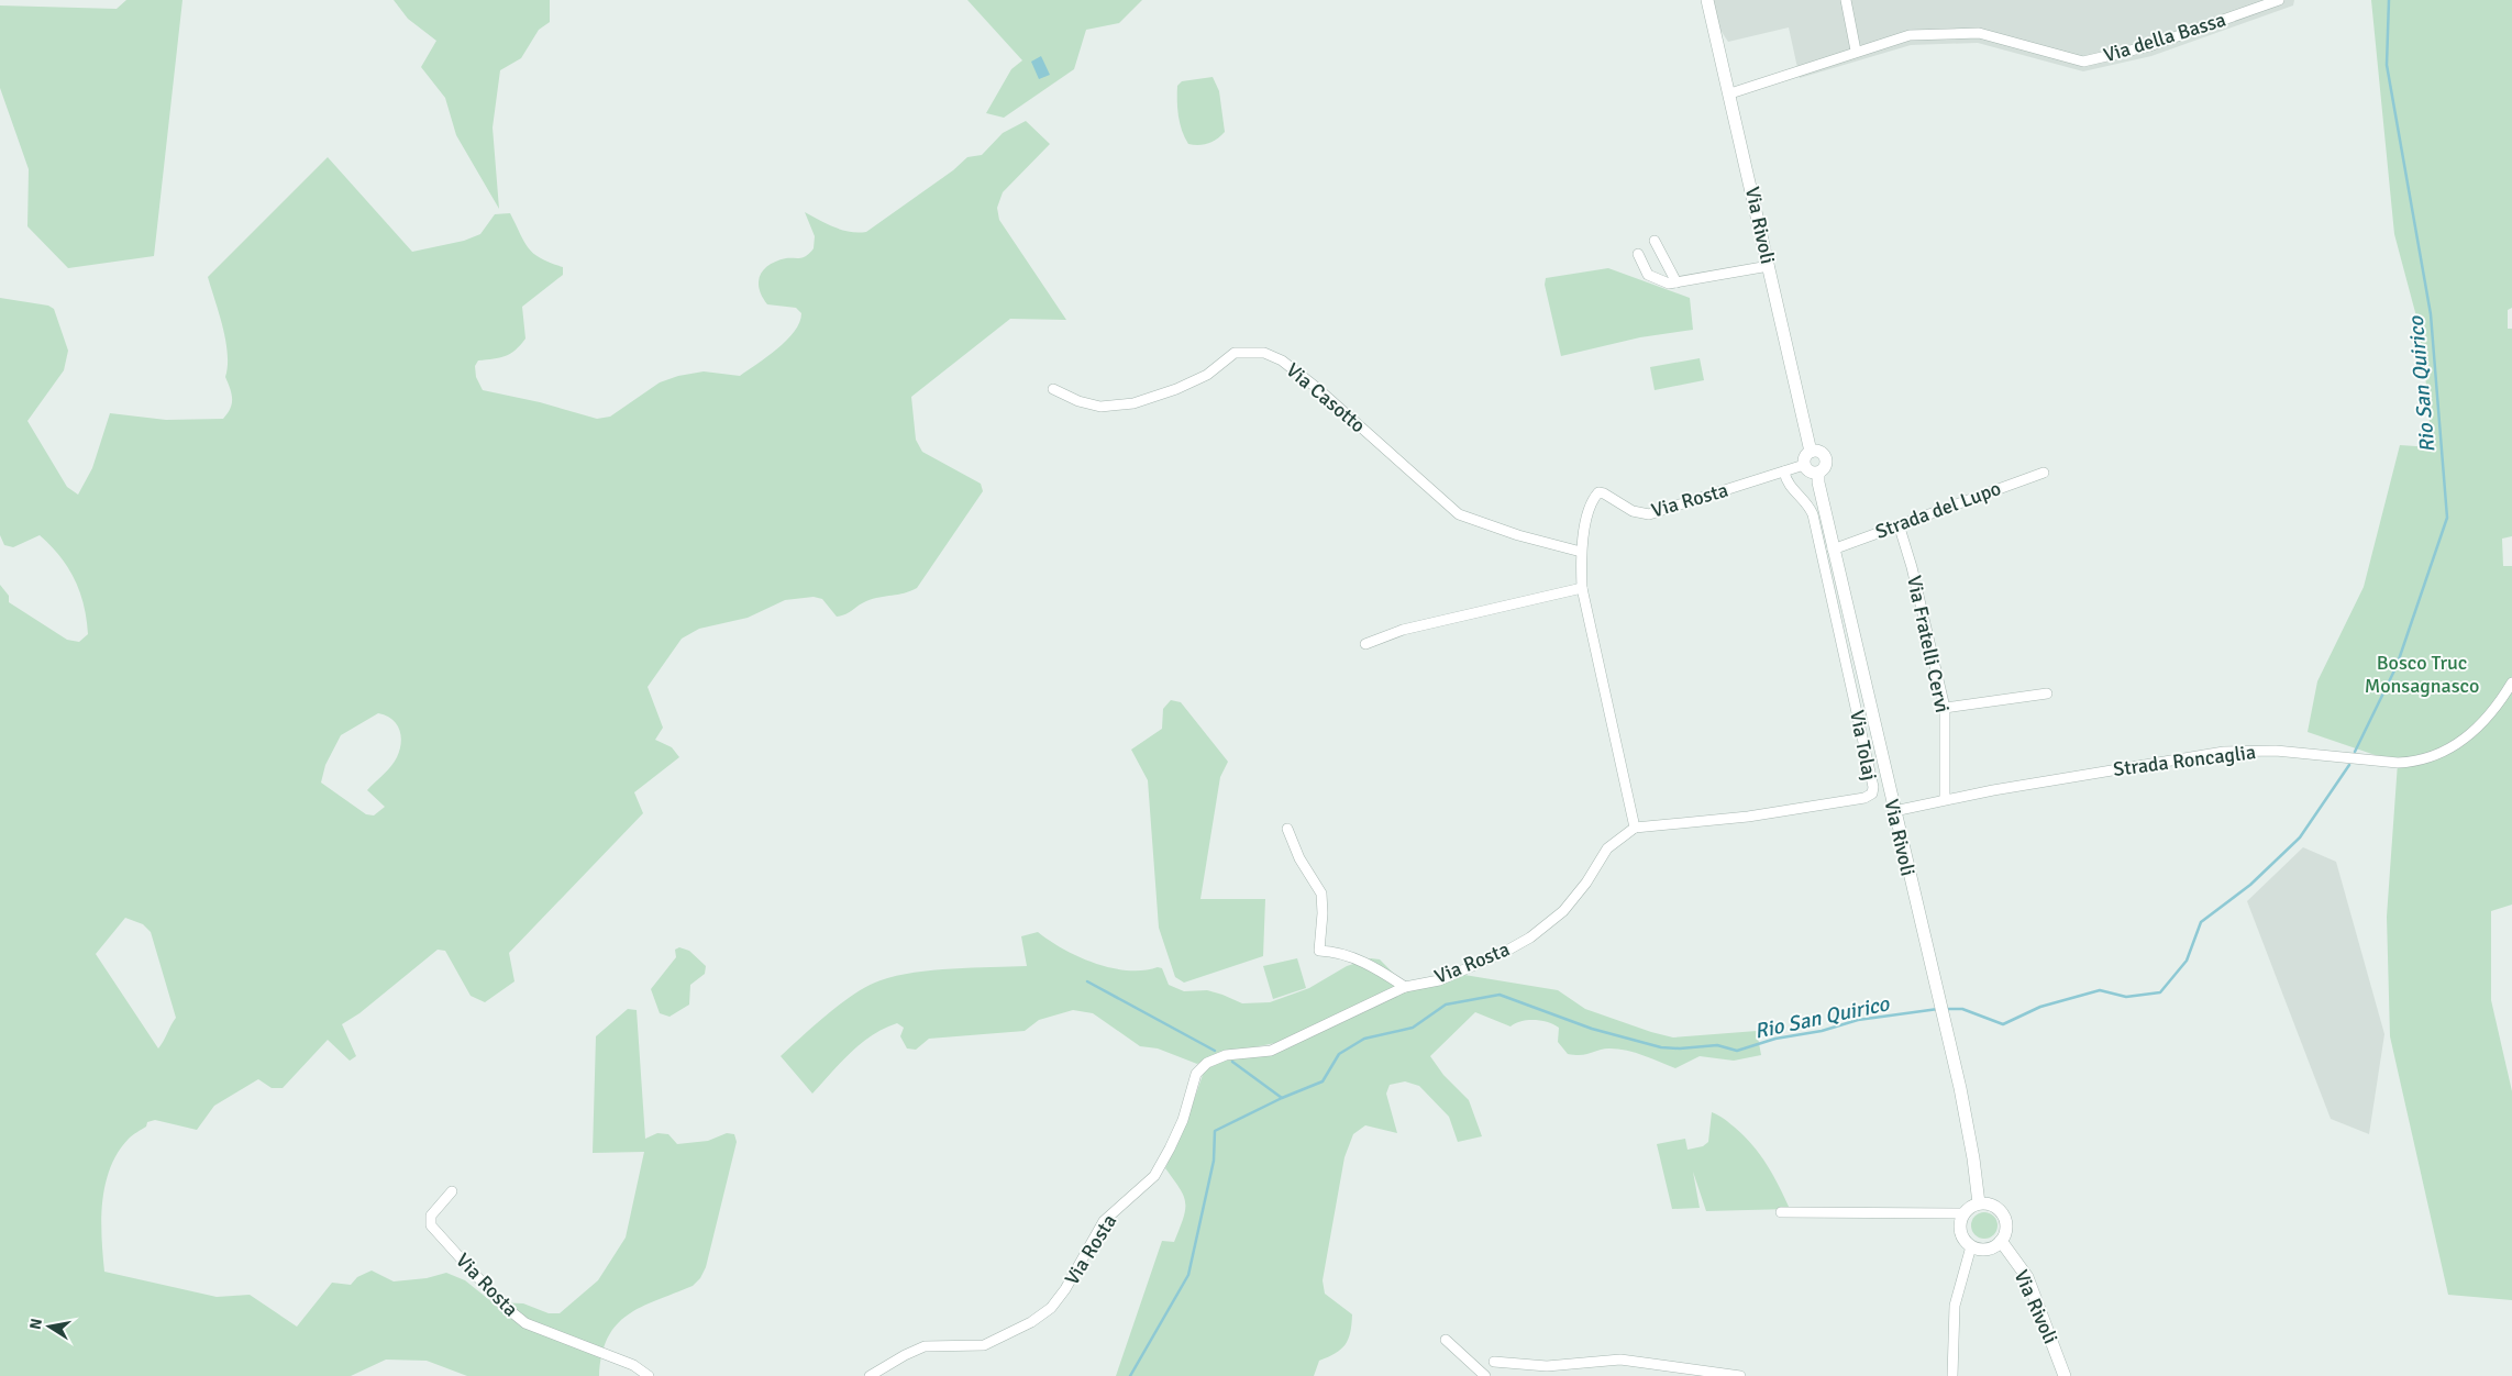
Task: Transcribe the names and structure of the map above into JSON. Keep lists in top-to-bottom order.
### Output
{
  "streets": {
    "street": [
      "Via della Bassa",
      "Via Rivoli",
      "Via Casotto",
      "Via Rosta",
      "Strada del Lupo",
      "Via Fratelli Cervi",
      "Via Tolaj",
      "Strada Roncaglia"
    ]
  },
  "crossings": [
    ["Via della Bassa", "Via Rivoli"],
    ["Via Rivoli", "Via Rosta"],
    ["Via Rivoli", "Strada del Lupo"],
    ["Via Rivoli", "Strada Roncaglia"],
    ["Via Casotto", "Via Rosta"],
    ["Via Rosta", "Via Tolaj"],
    ["Strada del Lupo", "Via Fratelli Cervi"],
    ["Via Fratelli Cervi", "Strada Roncaglia"]
  ],
  "water": ["Rio San Quirico"],
  "parks": ["Bosco Truc Monsagnasco"],
  "north": "left"
}
